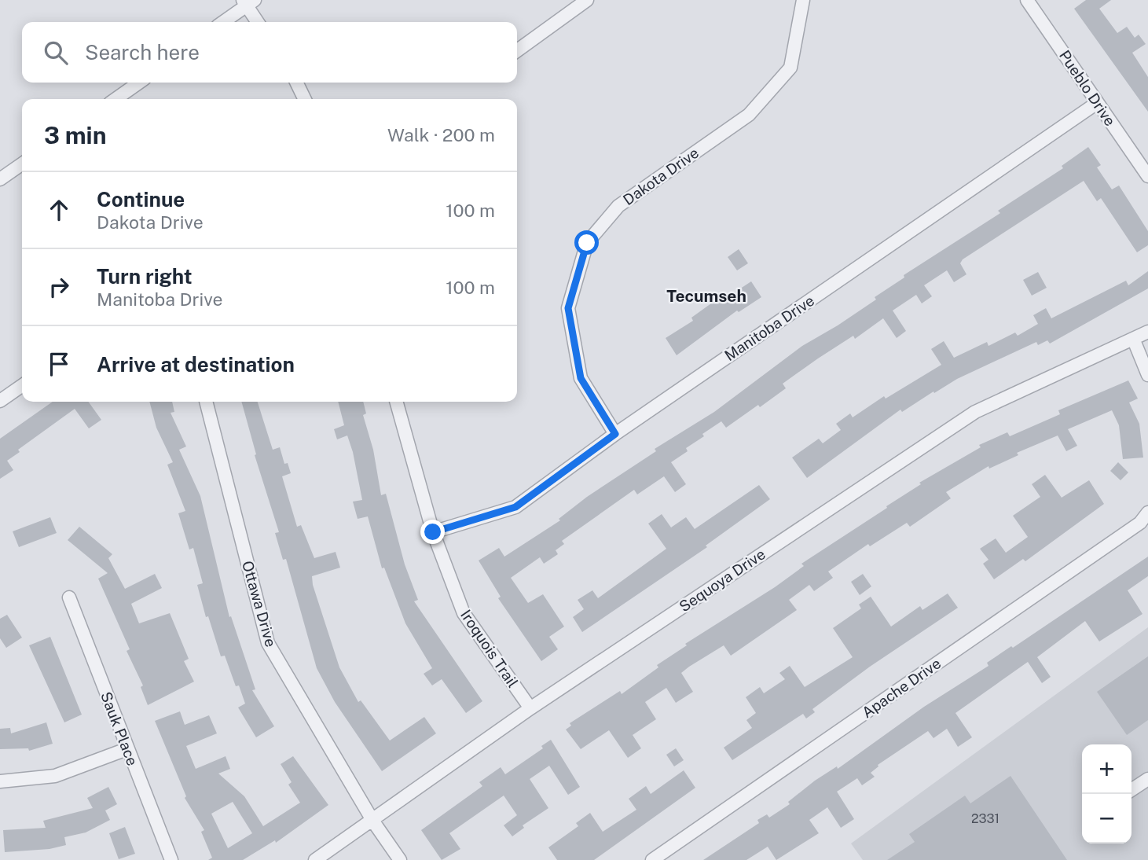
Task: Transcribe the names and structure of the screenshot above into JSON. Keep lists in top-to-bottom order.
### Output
{
  "streets": {
    "street": [
      "Pueblo Drive",
      "Dakota Drive",
      "Manitoba Drive",
      "Sequoya Drive",
      "Ottawa Drive",
      "Iroquois Trail",
      "Apache Drive",
      "Sauk Place"
    ]
  },
  "crossings": [
    ["Pueblo Drive", "Manitoba Drive"],
    ["Dakota Drive", "Manitoba Drive"],
    ["Manitoba Drive", "Iroquois Trail"],
    ["Sequoya Drive", "Ottawa Drive"],
    ["Sequoya Drive", "Iroquois Trail"]
  ],
  "districts": ["Tecumseh"],
  "house_numbers": ["2331"],
  "page": {
    "search": "Search here",
    "heading": ["3 min", "Walk · 200 m"],
    "list": [
      ["Continue", "Dakota Drive", "100 m"],
      ["Turn right", "Manitoba Drive", "100 m"],
      "Arrive at destination"
    ],
    "map_buttons": ["+", "−"]
  }
}
